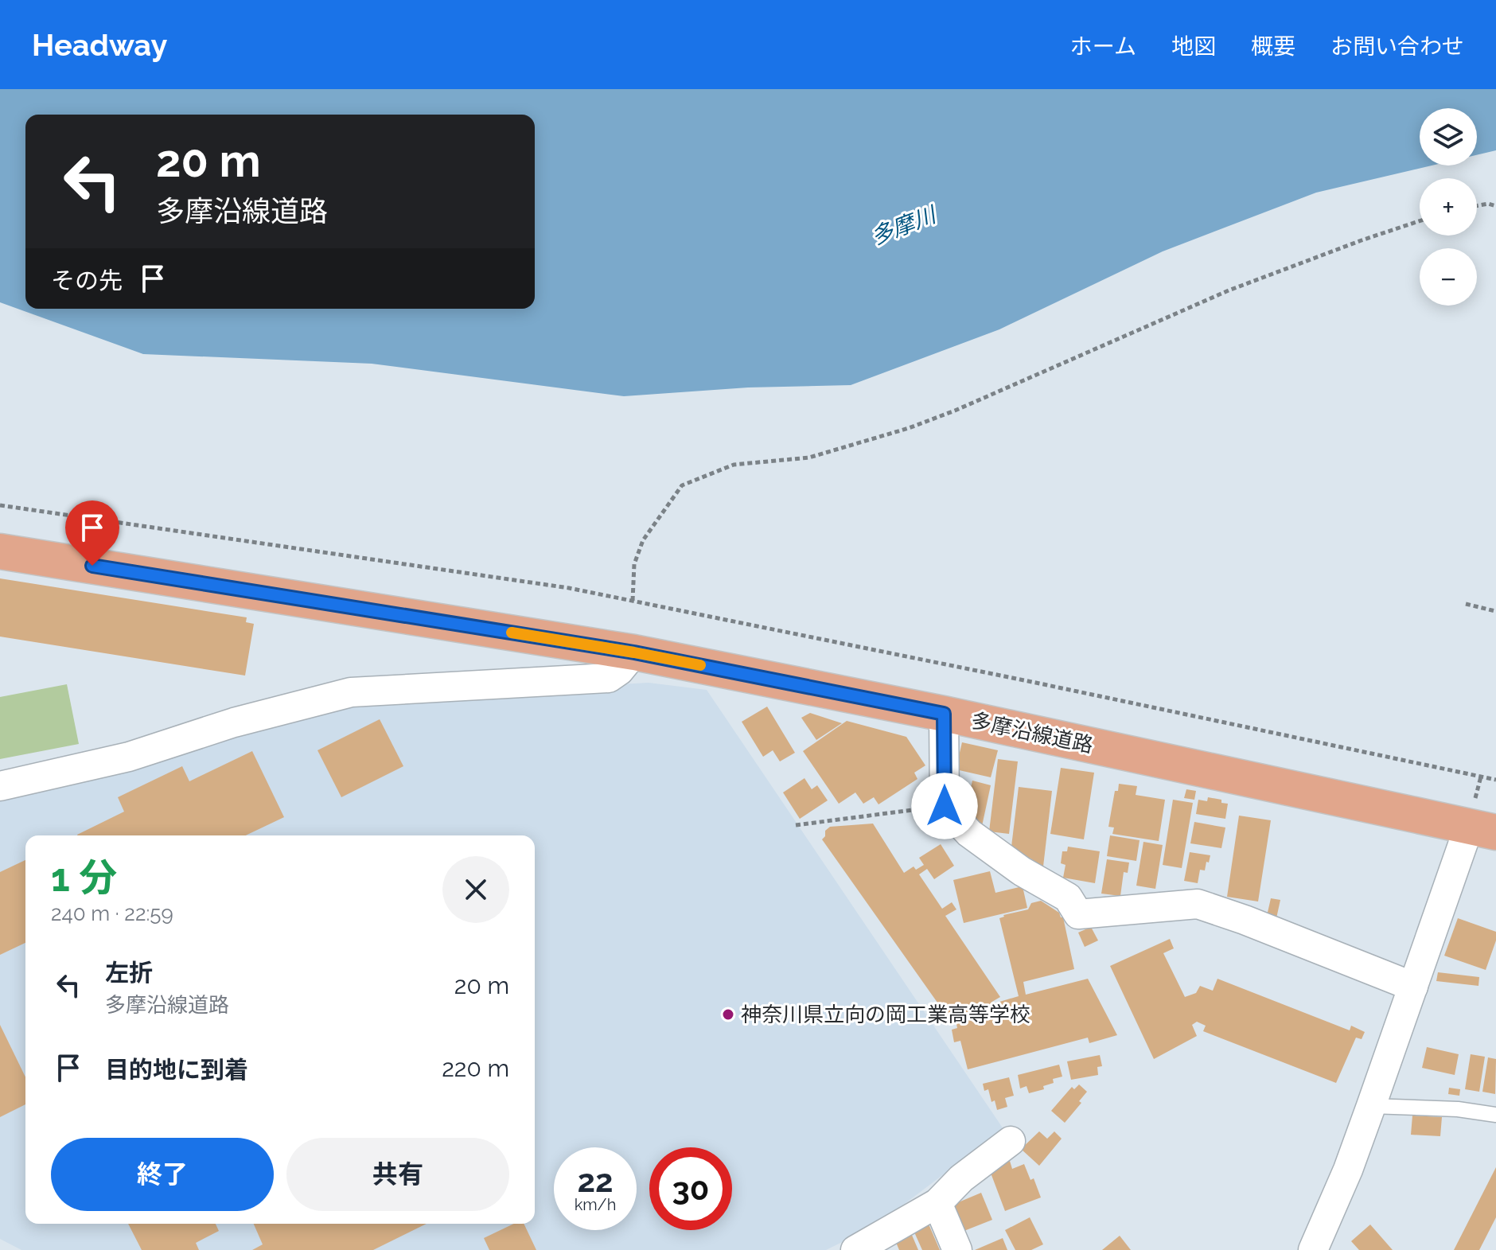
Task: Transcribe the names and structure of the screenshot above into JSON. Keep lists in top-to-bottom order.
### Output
{
  "streets": {
    "main road": ["多摩沿線道路"]
  },
  "water": ["多摩川"],
  "places": ["神奈川県立向の岡工業高等学校"],
  "page": {
    "header": "Headway",
    "nav": [
      "ホーム",
      "地図",
      "概要",
      "お問い合わせ"
    ],
    "map_buttons": ["+", "−"],
    "turn": ["20 m", "多摩沿線道路"],
    "then": "その先",
    "heading": ["1 分", "240 m · 22:59"],
    "list": [
      {
        "name": "左折",
        "note": "多摩沿線道路",
        "value": "20 m"
      },
      {
        "name": "目的地に到着",
        "value": "220 m"
      }
    ],
    "buttons": ["終了", "共有"],
    "speed": "22 km/h",
    "limit": "30"
  }
}
